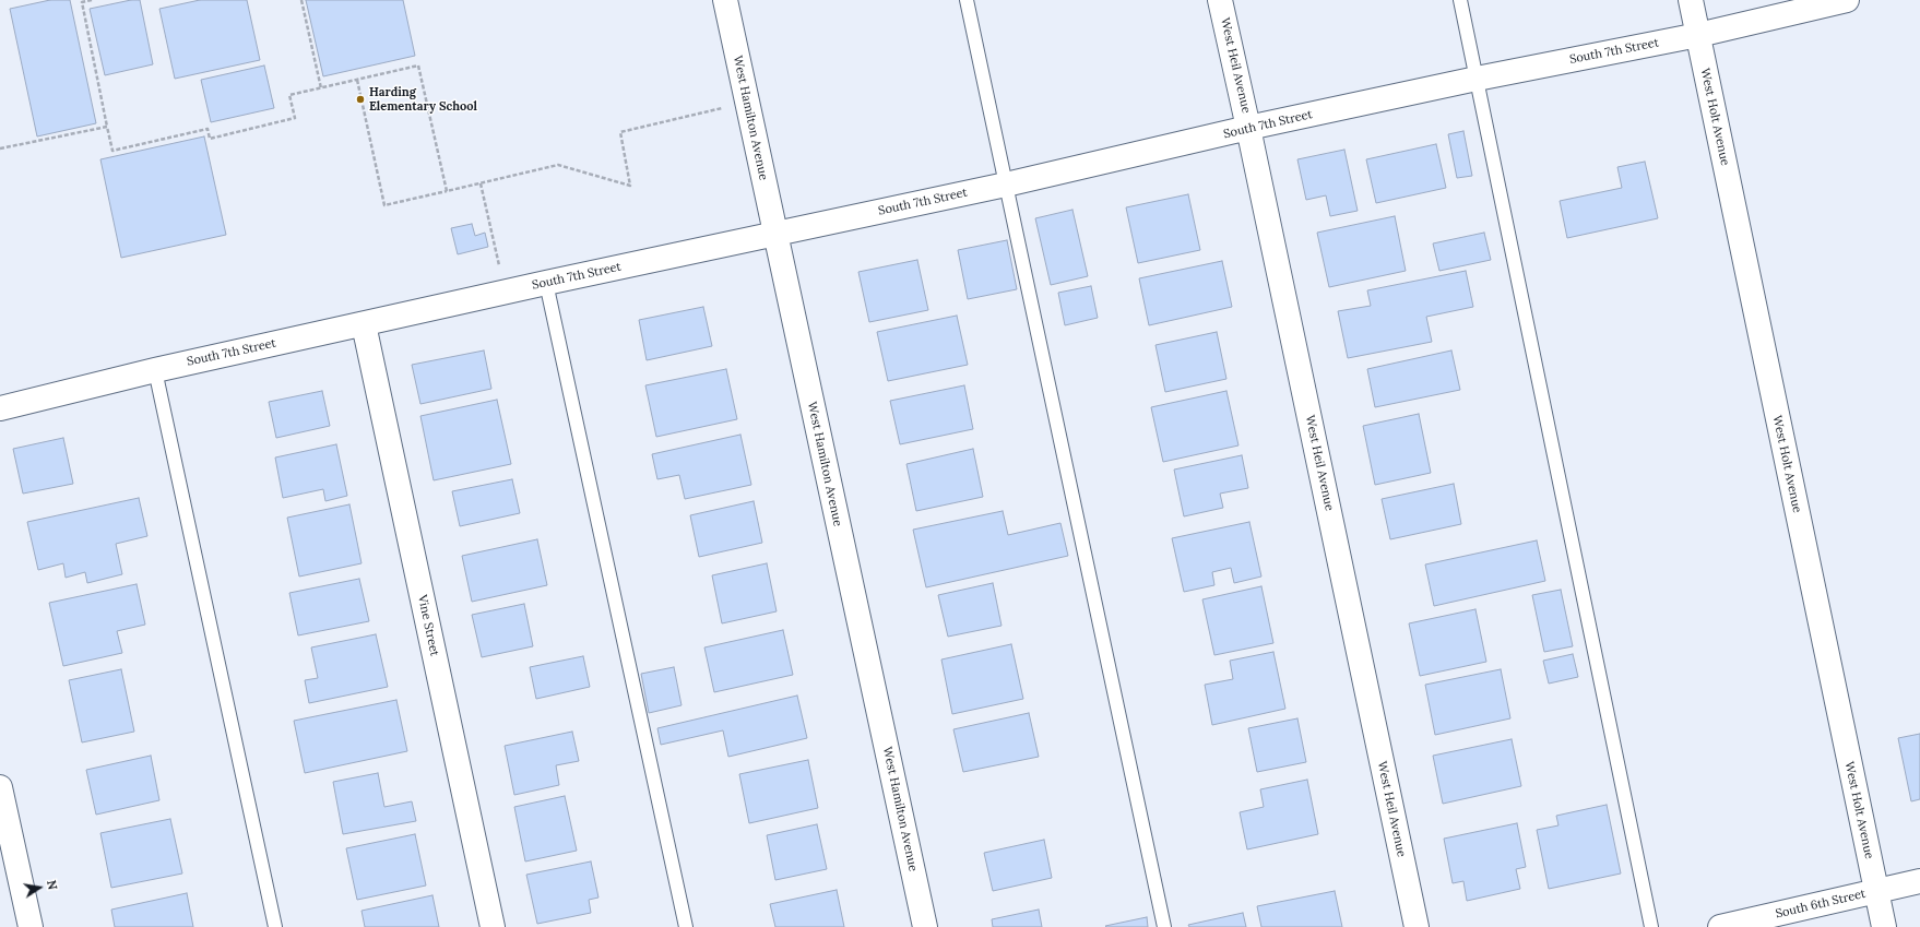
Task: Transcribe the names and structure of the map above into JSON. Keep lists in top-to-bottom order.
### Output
{
  "streets": {
    "street": [
      "South 7th Street",
      "West Heil Avenue",
      "West Holt Avenue",
      "West Hamilton Avenue",
      "Vine Street",
      "South 6th Street"
    ]
  },
  "crossings": [
    ["South 7th Street", "West Heil Avenue"],
    ["South 7th Street", "West Holt Avenue"],
    ["South 7th Street", "West Hamilton Avenue"],
    ["South 7th Street", "Vine Street"],
    ["West Holt Avenue", "South 6th Street"]
  ],
  "places": ["Harding Elementary School"],
  "north": "right"
}
